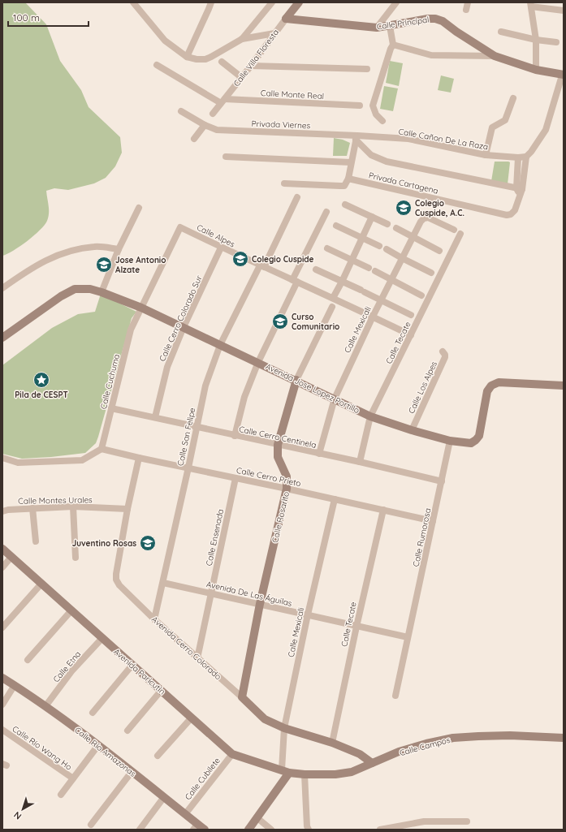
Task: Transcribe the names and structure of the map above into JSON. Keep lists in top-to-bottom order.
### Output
{
  "streets": {
    "street": [
      "Calle Principal",
      "Calle Villa Floresta",
      "Calle Monte Real",
      "Privada Viernes",
      "Calle Cañon De La Raza",
      "Privada Cartagena",
      "Calle Alpes",
      "Calle Cerro Colorado Sur",
      "Calle Mexicali",
      "Calle Tecate",
      "Calle Cuchuma",
      "Calle Los Alpes",
      "Avenida Jose Lopez Portillo",
      "Calle San Felipe",
      "Calle Cerro Centinela",
      "Calle Cerro Prieto",
      "Calle Montes Urales",
      "Calle Rosarito",
      "Calle Ensenada",
      "Calle Rumorosa",
      "Avenida De Las Águilas",
      "Avenida Cerro Colorado",
      "Calle Etna",
      "Avenida Paricutín",
      "Calle Campos",
      "Calle Río Wang Ho",
      "Calle Río Amazonas",
      "Calle Cubilete"
    ]
  },
  "crossings": [
    ["Calle Principal", "Calle Villa Floresta"],
    ["Calle Villa Floresta", "Calle Monte Real"],
    ["Privada Viernes", "Calle Cañon De La Raza"],
    ["Calle Cañon De La Raza", "Privada Cartagena"],
    ["Calle Alpes", "Calle Cerro Colorado Sur"],
    ["Calle Alpes", "Calle Mexicali"],
    ["Calle Alpes", "Calle Tecate"],
    ["Calle Alpes", "Calle Cuchuma"],
    ["Calle Alpes", "Calle San Felipe"],
    ["Calle Cerro Colorado Sur", "Avenida Jose Lopez Portillo"],
    ["Calle Cerro Colorado Sur", "Calle Cerro Centinela"],
    ["Calle Mexicali", "Avenida Jose Lopez Portillo"],
    ["Calle Mexicali", "Calle Cerro Centinela"],
    ["Calle Mexicali", "Calle Cerro Prieto"],
    ["Calle Mexicali", "Avenida De Las Águilas"],
    ["Calle Mexicali", "Avenida Cerro Colorado"],
    ["Calle Mexicali", "Avenida Paricutín"],
    ["Calle Mexicali", "Calle Campos"],
    ["Calle Tecate", "Avenida Jose Lopez Portillo"],
    ["Calle Tecate", "Calle Cerro Centinela"],
    ["Calle Tecate", "Calle Cerro Prieto"],
    ["Calle Tecate", "Avenida De Las Águilas"],
    ["Calle Tecate", "Avenida Cerro Colorado"],
    ["Calle Cuchuma", "Avenida Jose Lopez Portillo"],
    ["Calle Cuchuma", "Calle Cerro Centinela"],
    ["Calle Cuchuma", "Calle Cerro Prieto"],
    ["Calle Los Alpes", "Avenida Jose Lopez Portillo"],
    ["Avenida Jose Lopez Portillo", "Calle San Felipe"],
    ["Avenida Jose Lopez Portillo", "Calle Rosarito"],
    ["Avenida Jose Lopez Portillo", "Calle Rumorosa"],
    ["Calle San Felipe", "Calle Cerro Centinela"],
    ["Calle San Felipe", "Calle Cerro Prieto"],
    ["Calle San Felipe", "Avenida De Las Águilas"],
    ["Calle San Felipe", "Avenida Cerro Colorado"],
    ["Calle Cerro Centinela", "Calle Rosarito"],
    ["Calle Cerro Centinela", "Calle Rumorosa"],
    ["Calle Cerro Prieto", "Calle Rosarito"],
    ["Calle Cerro Prieto", "Calle Ensenada"],
    ["Calle Cerro Prieto", "Calle Rumorosa"],
    ["Calle Cerro Prieto", "Avenida Cerro Colorado"],
    ["Calle Montes Urales", "Avenida Cerro Colorado"],
    ["Calle Rosarito", "Avenida De Las Águilas"],
    ["Calle Rosarito", "Avenida Cerro Colorado"],
    ["Calle Ensenada", "Avenida De Las Águilas"],
    ["Calle Ensenada", "Avenida Cerro Colorado"],
    ["Calle Rumorosa", "Avenida De Las Águilas"],
    ["Avenida Cerro Colorado", "Calle Campos"],
    ["Calle Etna", "Avenida Paricutín"],
    ["Calle Etna", "Calle Río Amazonas"],
    ["Avenida Paricutín", "Calle Campos"],
    ["Avenida Paricutín", "Calle Cubilete"],
    ["Calle Río Amazonas", "Calle Cubilete"]
  ],
  "places": {
    "school or university": [
      "Colegio Cuspide, A.C.",
      "Colegio Cuspide",
      "Jose Antonio Alzate",
      "Curso Comunitario",
      "Juventino Rosas"
    ],
    "place": ["Pila de CESPT"]
  },
  "scale_bar": "100 m",
  "north": "bottom left"
}
